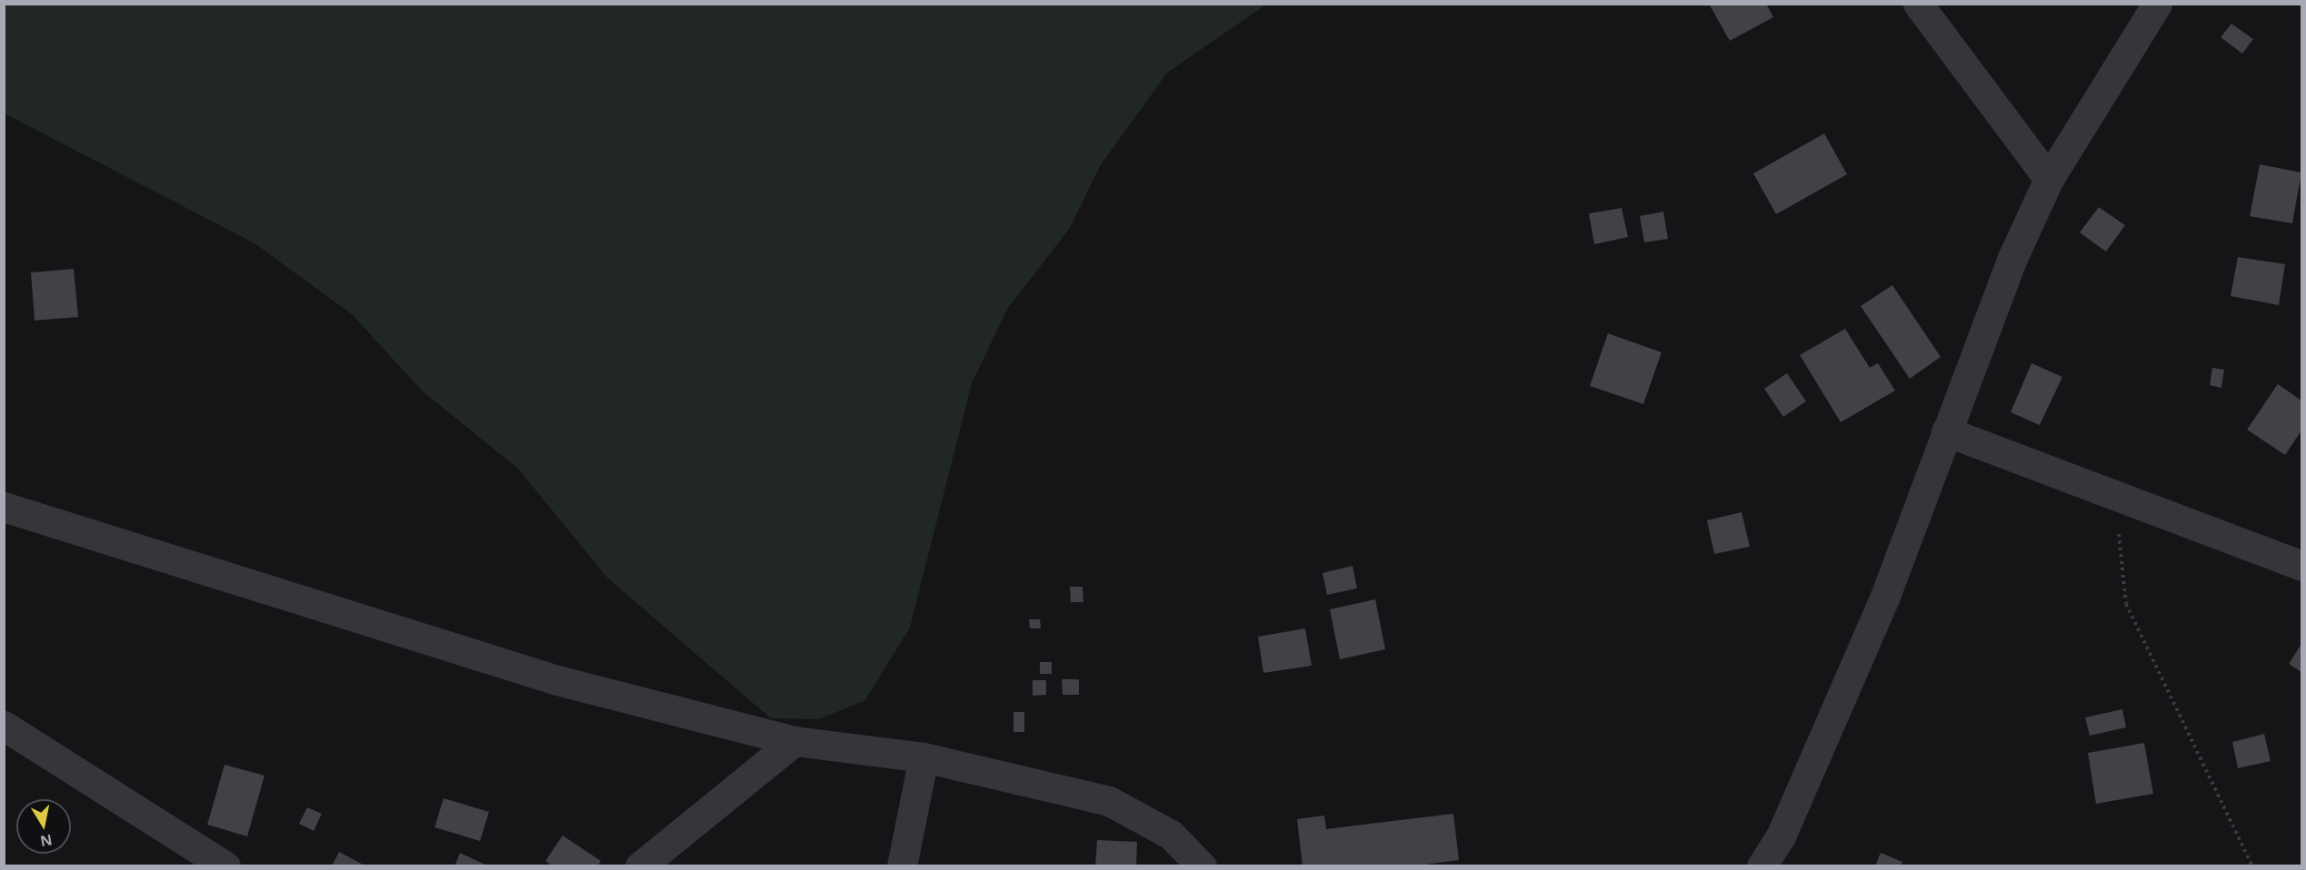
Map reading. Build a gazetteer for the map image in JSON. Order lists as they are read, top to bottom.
{
  "north": "bottom"
}
